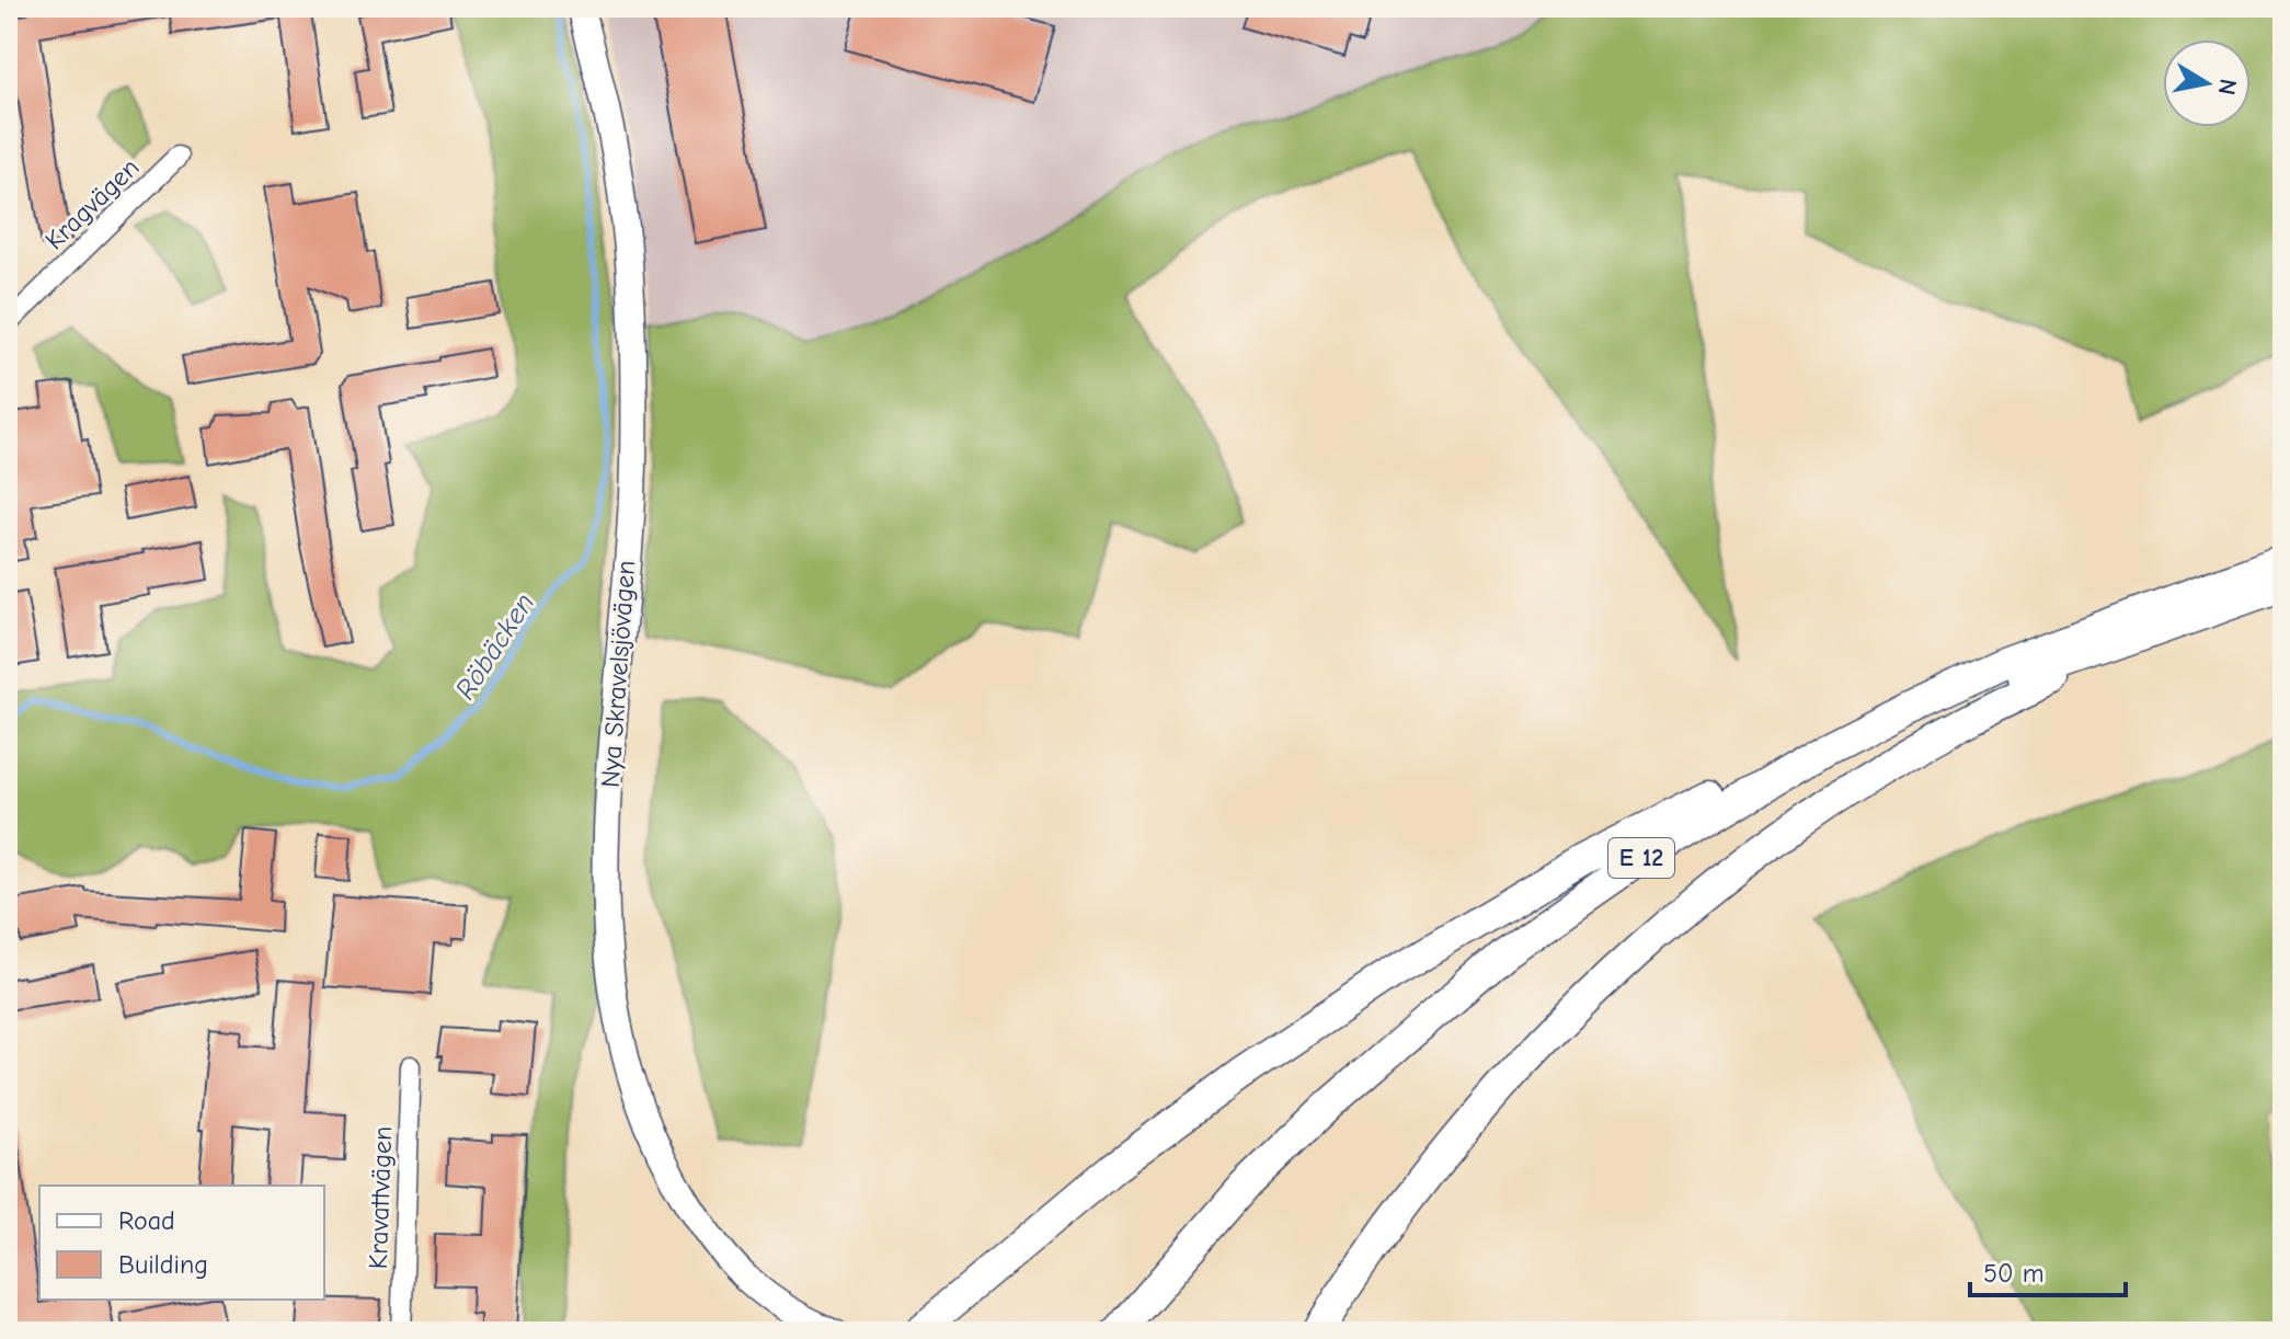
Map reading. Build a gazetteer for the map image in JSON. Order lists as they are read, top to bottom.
{
  "streets": {
    "highway": ["E 12"],
    "main road": ["Nya Skravelsjövägen"],
    "street": ["Kragvägen", "Kravattvägen"]
  },
  "water": ["Röbäcken"],
  "legend": ["Road", "Building"],
  "scale_bar": "50 m",
  "north": "right"
}
